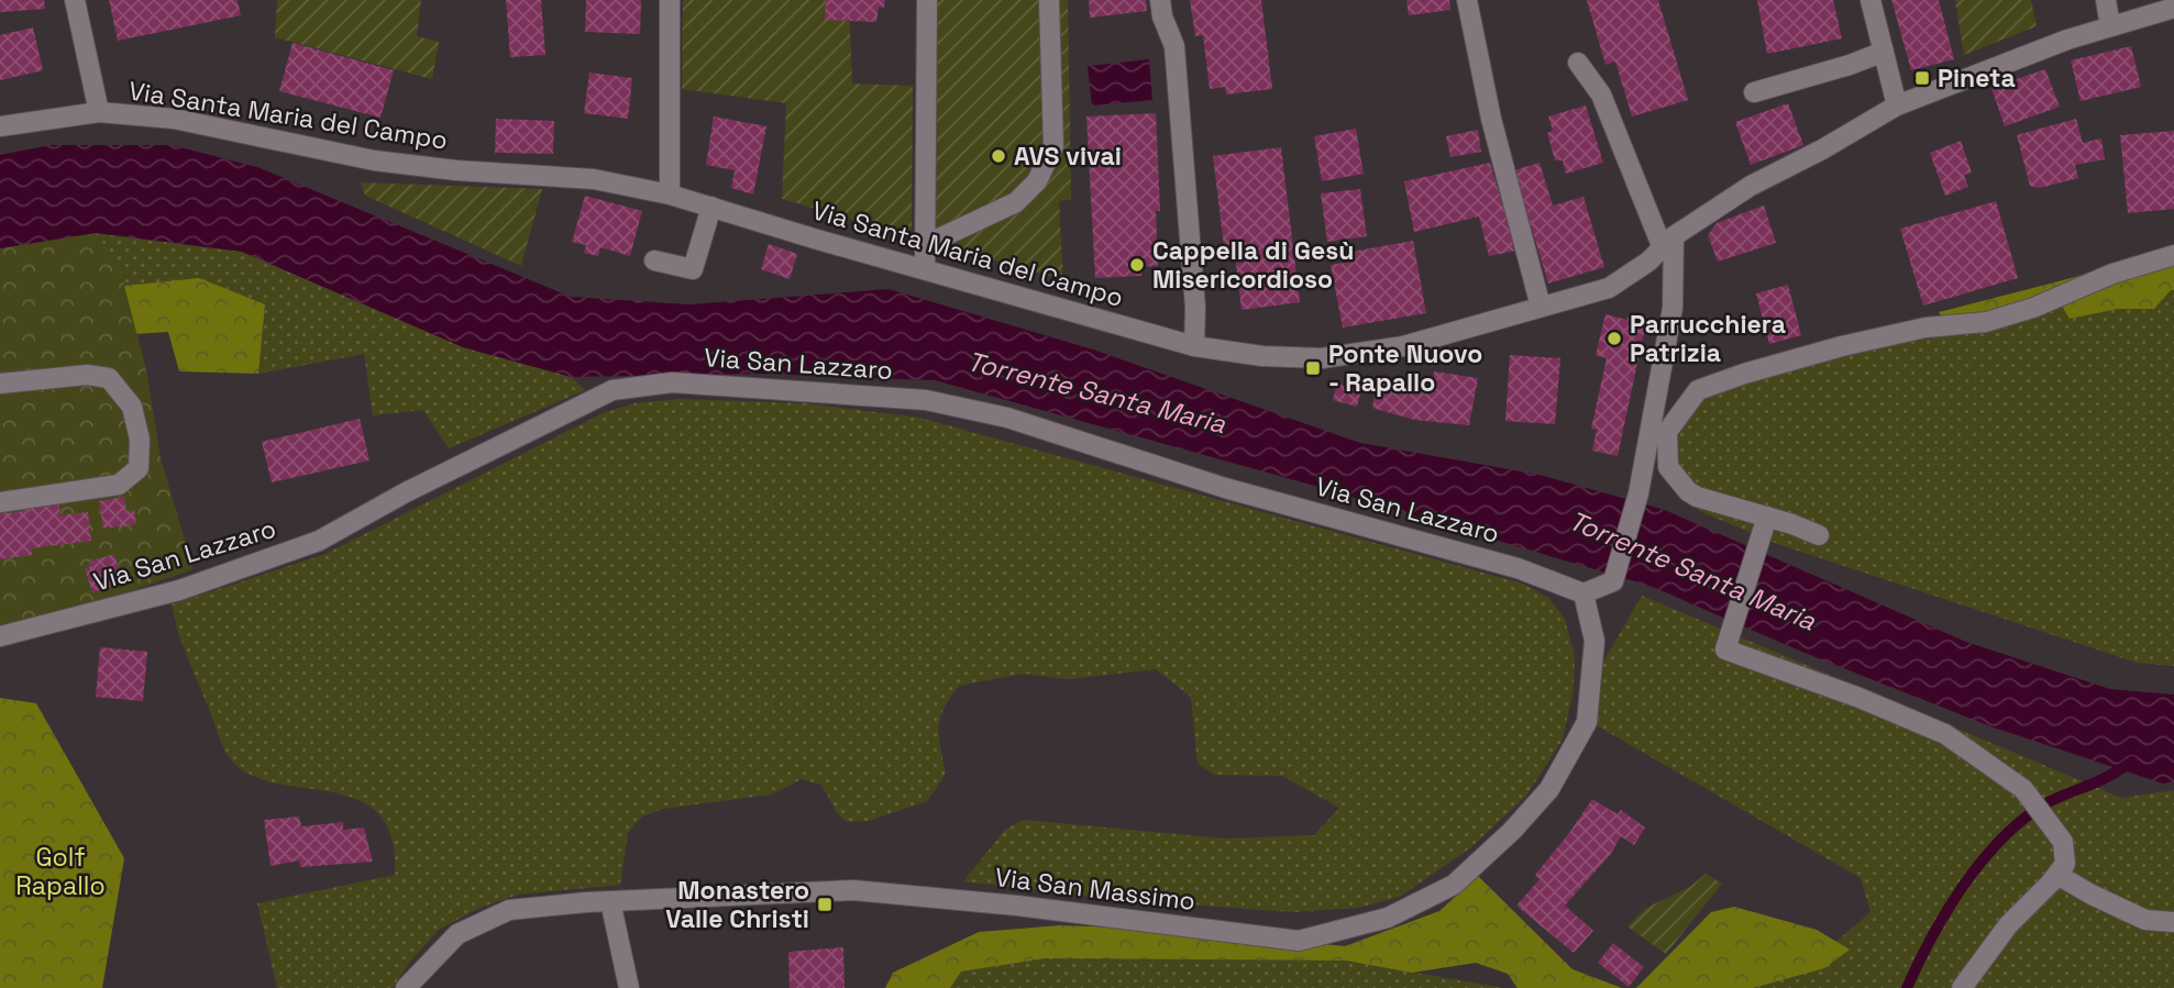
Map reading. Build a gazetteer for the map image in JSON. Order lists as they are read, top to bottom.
{
  "streets": {
    "street": ["Via Santa Maria del Campo", "Via San Lazzaro", "Via San Massimo"]
  },
  "crossings": [
    ["Via San Lazzaro", "Via San Massimo"]
  ],
  "water": ["Torrente Santa Maria"],
  "parks": ["Golf Rapallo"],
  "places": {
    "transit": ["Pineta", "Ponte Nuovo - Rapallo", "Monastero Valle Christi"],
    "other": ["AVS vivai", "Cappella di Gesù Misericordioso", "Parrucchiera Patrizia"]
  }
}
